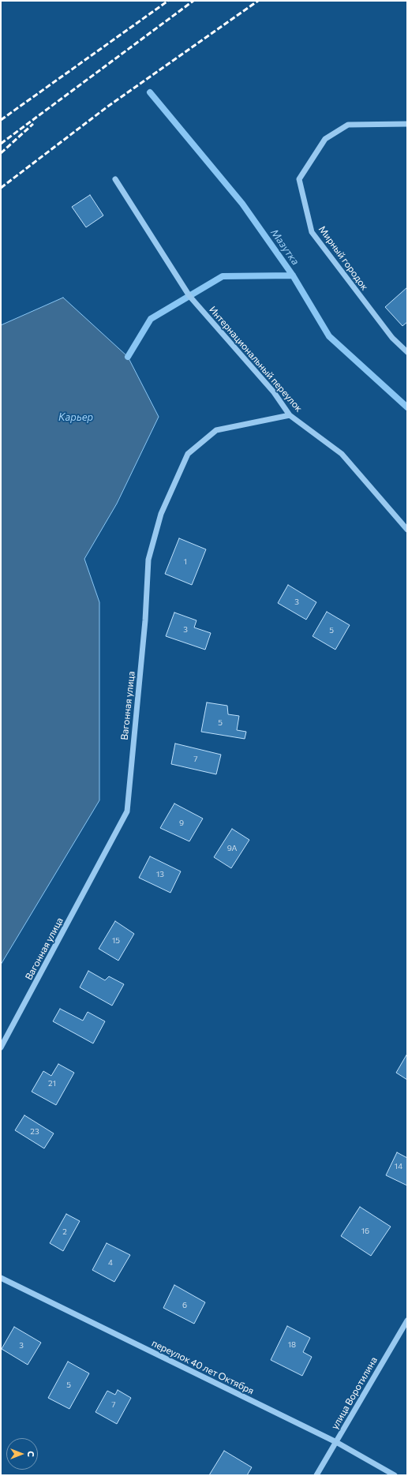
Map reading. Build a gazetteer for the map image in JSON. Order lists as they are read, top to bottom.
{
  "streets": {
    "street": [
      "Мирный городок",
      "Интернациональный переулок",
      "Вагонная улица",
      "переулок 40 лет Октября",
      "улица Воротилина"
    ]
  },
  "crossings": [
    ["Интернациональный переулок", "Вагонная улица"],
    ["переулок 40 лет Октября", "улица Воротилина"]
  ],
  "water": ["Мазутка", "Карьер"],
  "house_numbers": [
    "1",
    "3",
    "3",
    "5",
    "5",
    "7",
    "9",
    "9А",
    "13",
    "15",
    "21",
    "23",
    "14",
    "16",
    "2",
    "4",
    "6",
    "18",
    "3",
    "5",
    "7"
  ],
  "north": "right"
}
